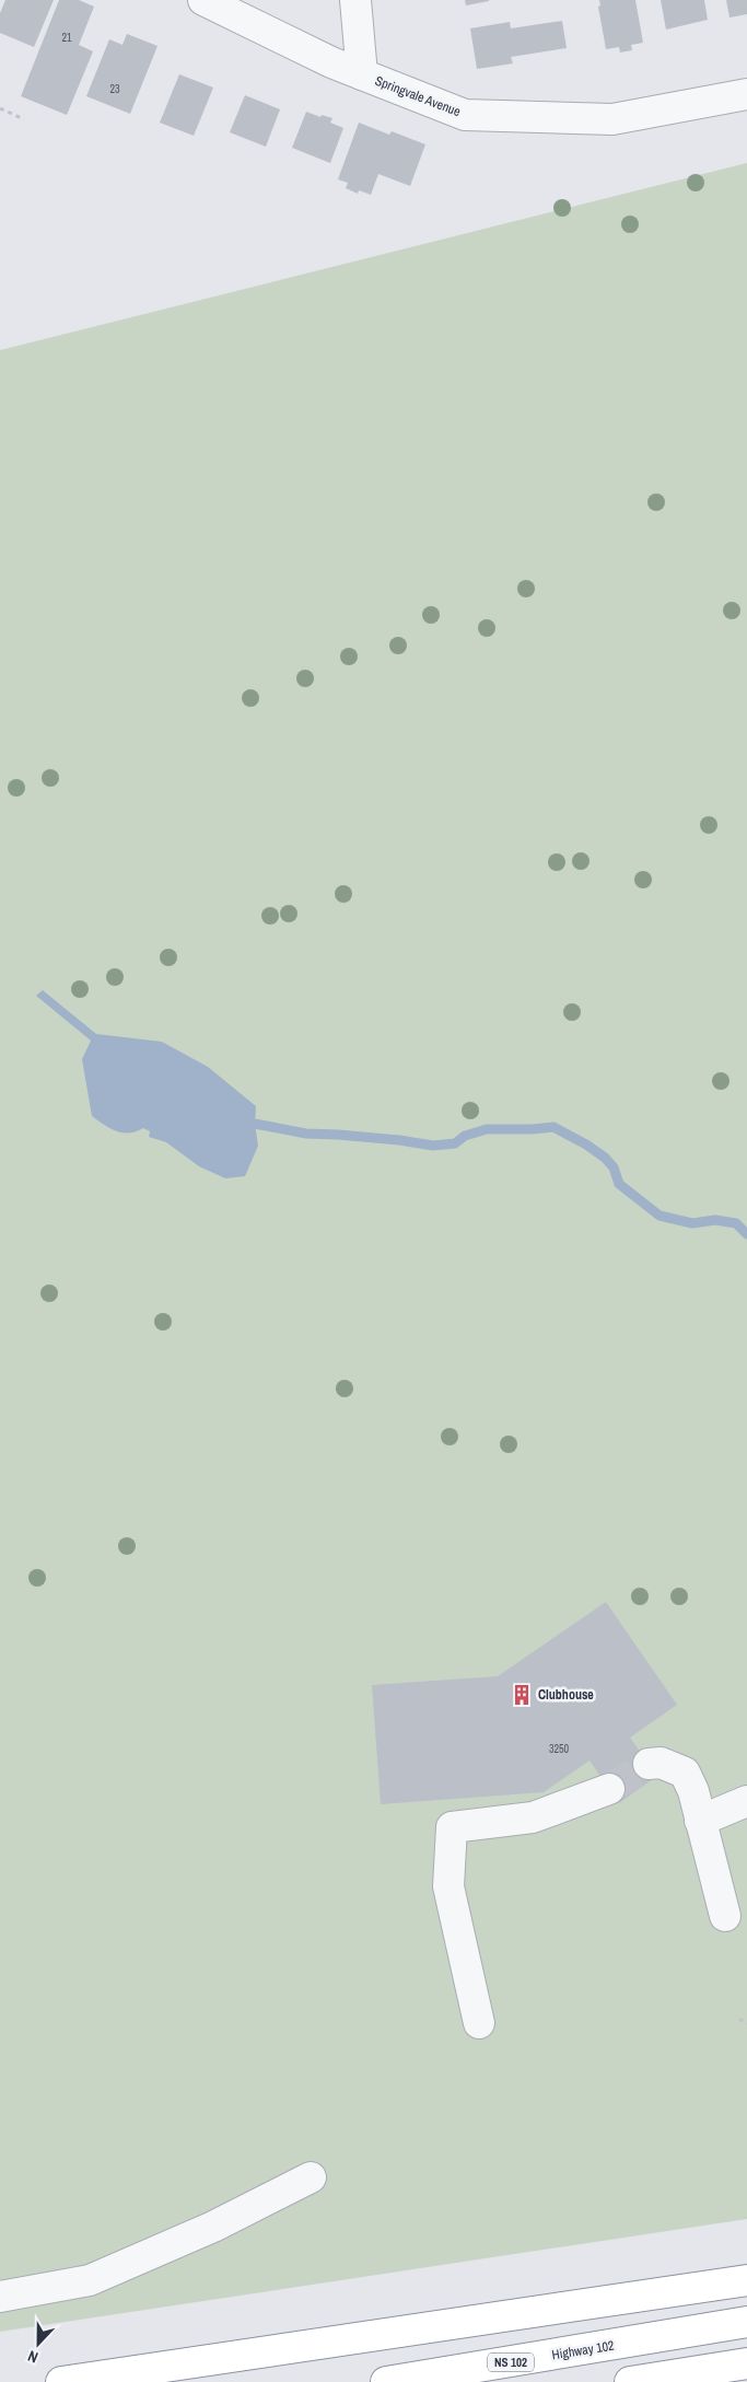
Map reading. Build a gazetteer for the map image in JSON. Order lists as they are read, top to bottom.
{
  "streets": {
    "highway": ["Highway 102", "NS 102"],
    "street": ["Springvale Avenue"]
  },
  "places": {
    "building": ["Clubhouse"]
  },
  "house_numbers": ["21", "23", "3250"],
  "north": "bottom"
}
